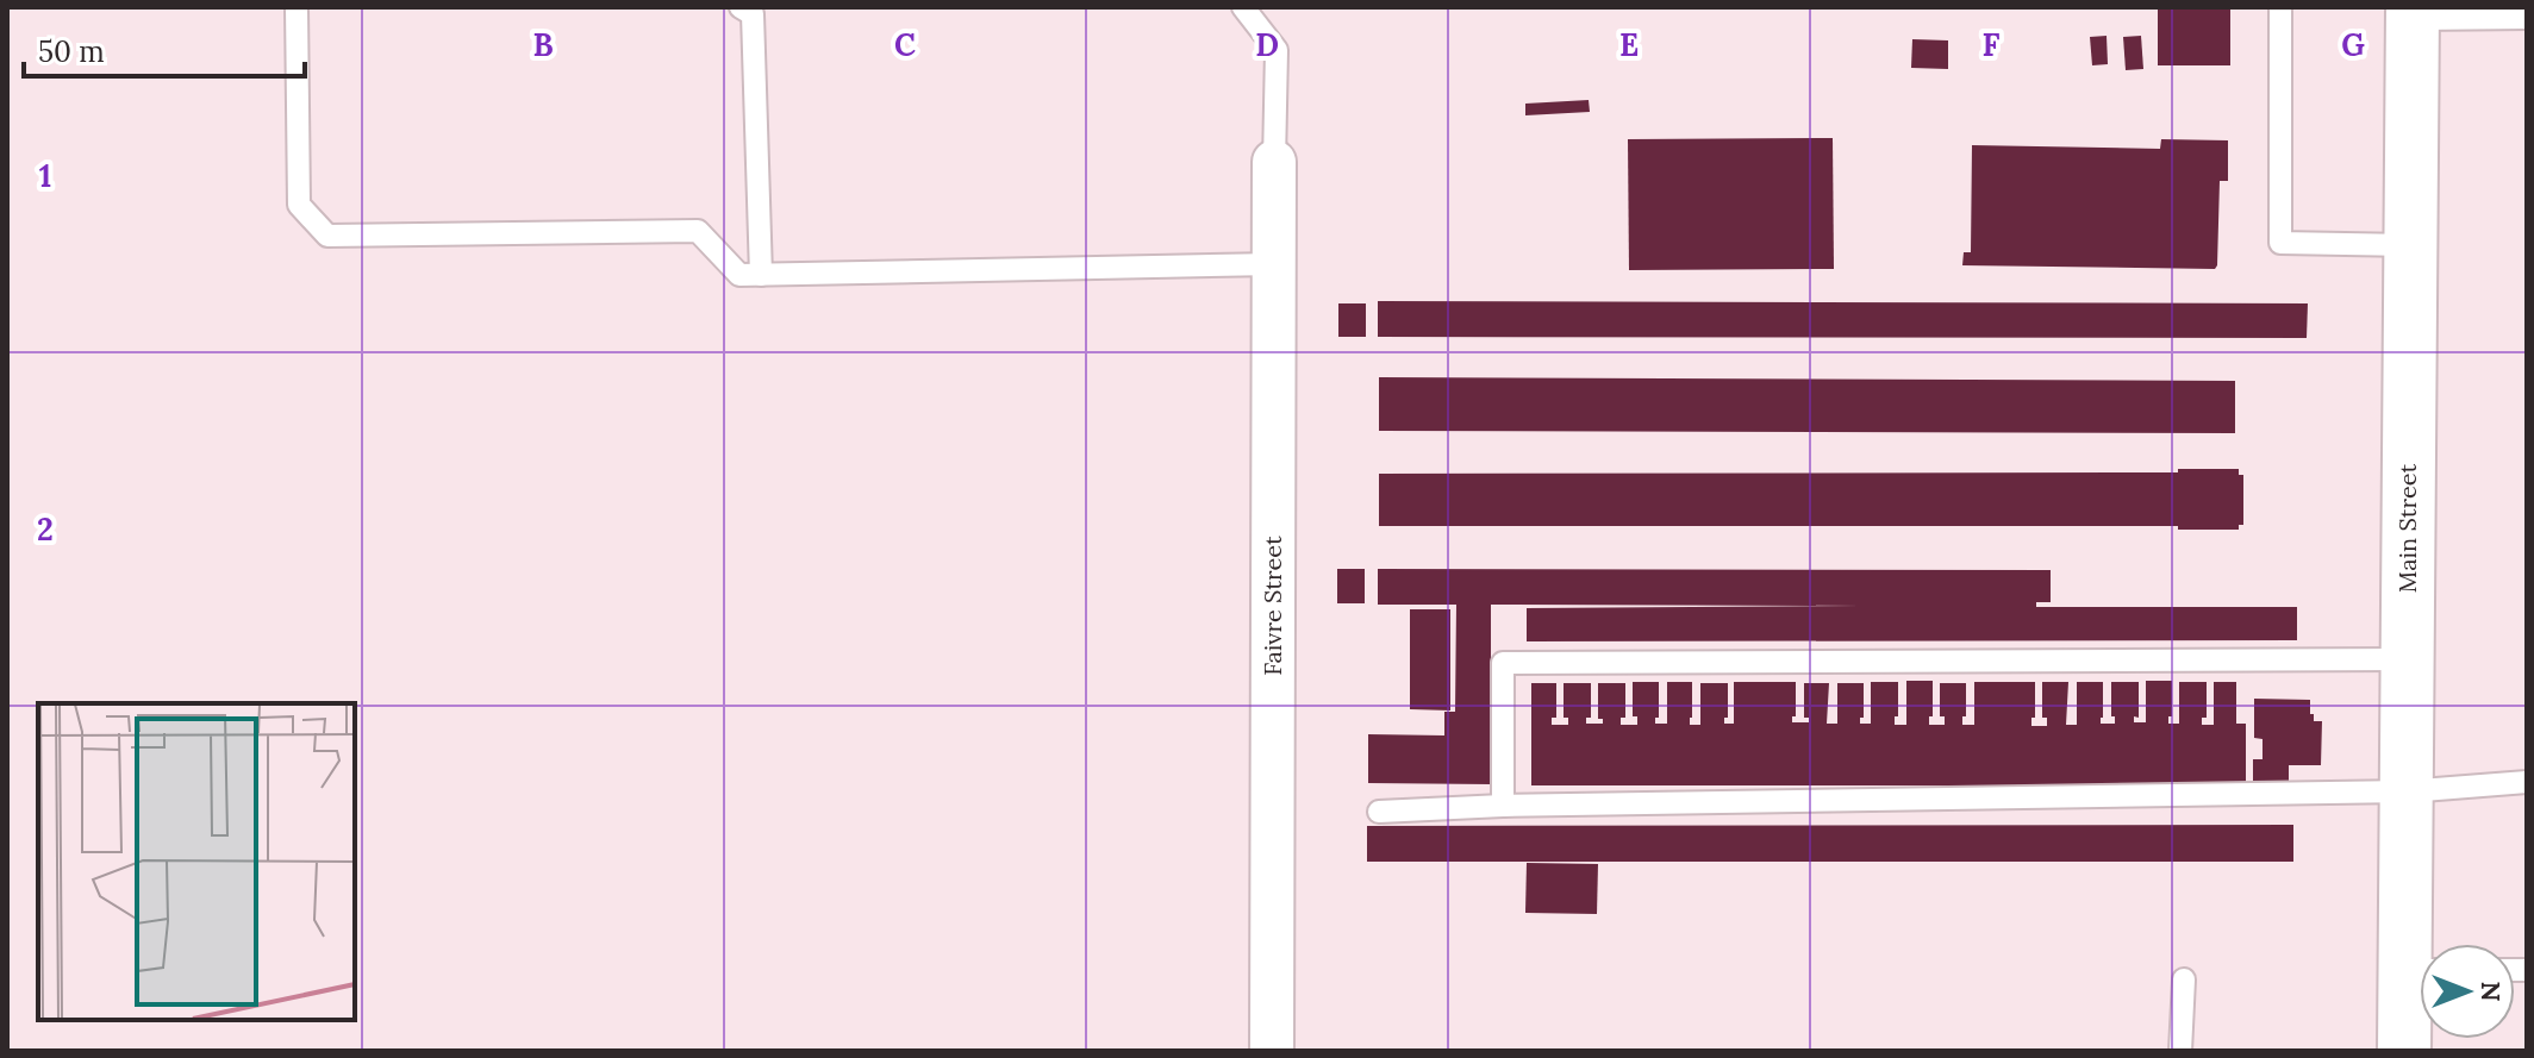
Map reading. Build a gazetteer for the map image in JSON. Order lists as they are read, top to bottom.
{
  "streets": {
    "main road": ["Main Street"],
    "street": ["Faivre Street"]
  },
  "scale_bar": "50 m",
  "north": "right",
  "grid": {
    "columns": [
      "B",
      "C",
      "D",
      "E",
      "F",
      "G"
    ],
    "rows": ["1", "2"]
  }
}
